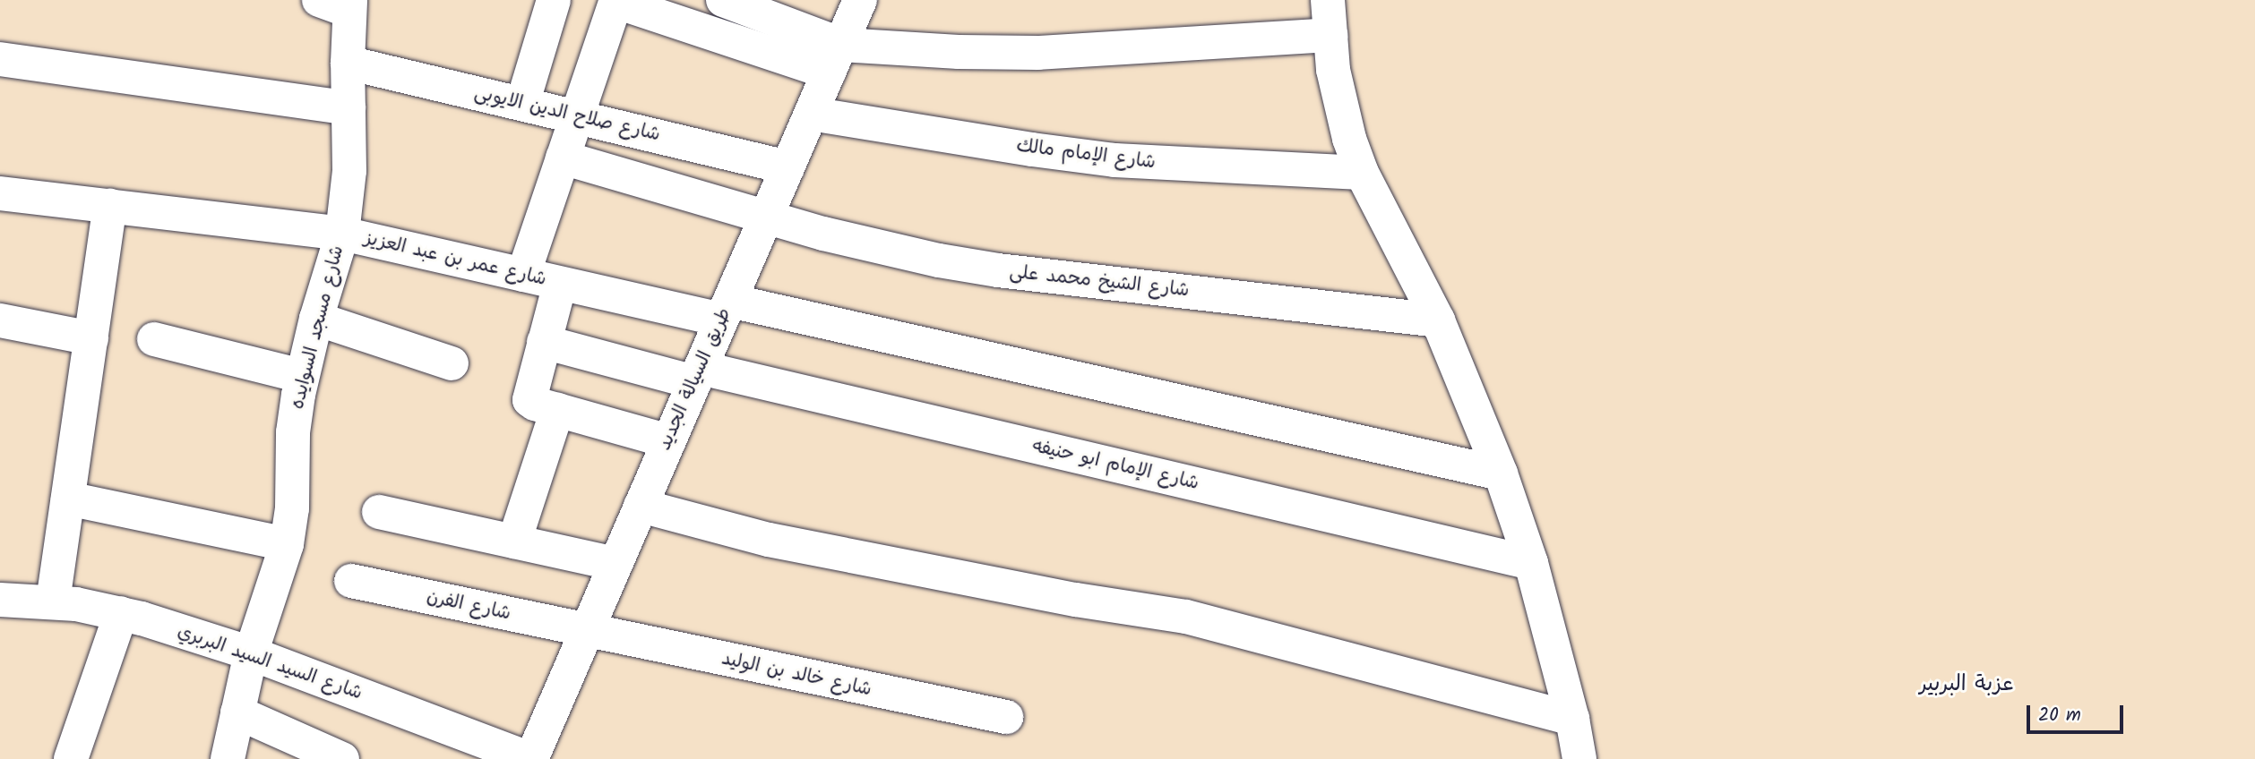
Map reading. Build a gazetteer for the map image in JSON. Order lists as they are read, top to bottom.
{
  "streets": {
    "street": [
      "شارع صلاح الدين الايوبى",
      "شارع الإمام مالك",
      "شارع عمر بن عبد العزيز",
      "شارع الشيخ محمد على",
      "شارع مسجد السوايده",
      "طريق السيالة الجديد",
      "شارع الإمام ابو حنيفه",
      "شارع الفرن",
      "شارع السيد السيد البربري",
      "شارع خالد بن الوليد"
    ]
  },
  "crossings": [
    ["شارع صلاح الدين الايوبى", "شارع مسجد السوايده"],
    ["شارع صلاح الدين الايوبى", "طريق السيالة الجديد"],
    ["شارع الإمام مالك", "طريق السيالة الجديد"],
    ["شارع عمر بن عبد العزيز", "شارع مسجد السوايده"],
    ["شارع عمر بن عبد العزيز", "طريق السيالة الجديد"],
    ["شارع الشيخ محمد على", "طريق السيالة الجديد"],
    ["شارع مسجد السوايده", "شارع السيد السيد البربري"],
    ["طريق السيالة الجديد", "شارع الإمام ابو حنيفه"],
    ["طريق السيالة الجديد", "شارع الفرن"],
    ["طريق السيالة الجديد", "شارع السيد السيد البربري"],
    ["طريق السيالة الجديد", "شارع خالد بن الوليد"],
    ["شارع الفرن", "شارع خالد بن الوليد"]
  ],
  "districts": ["عزبة البربير"],
  "scale_bar": "20 m"
}
